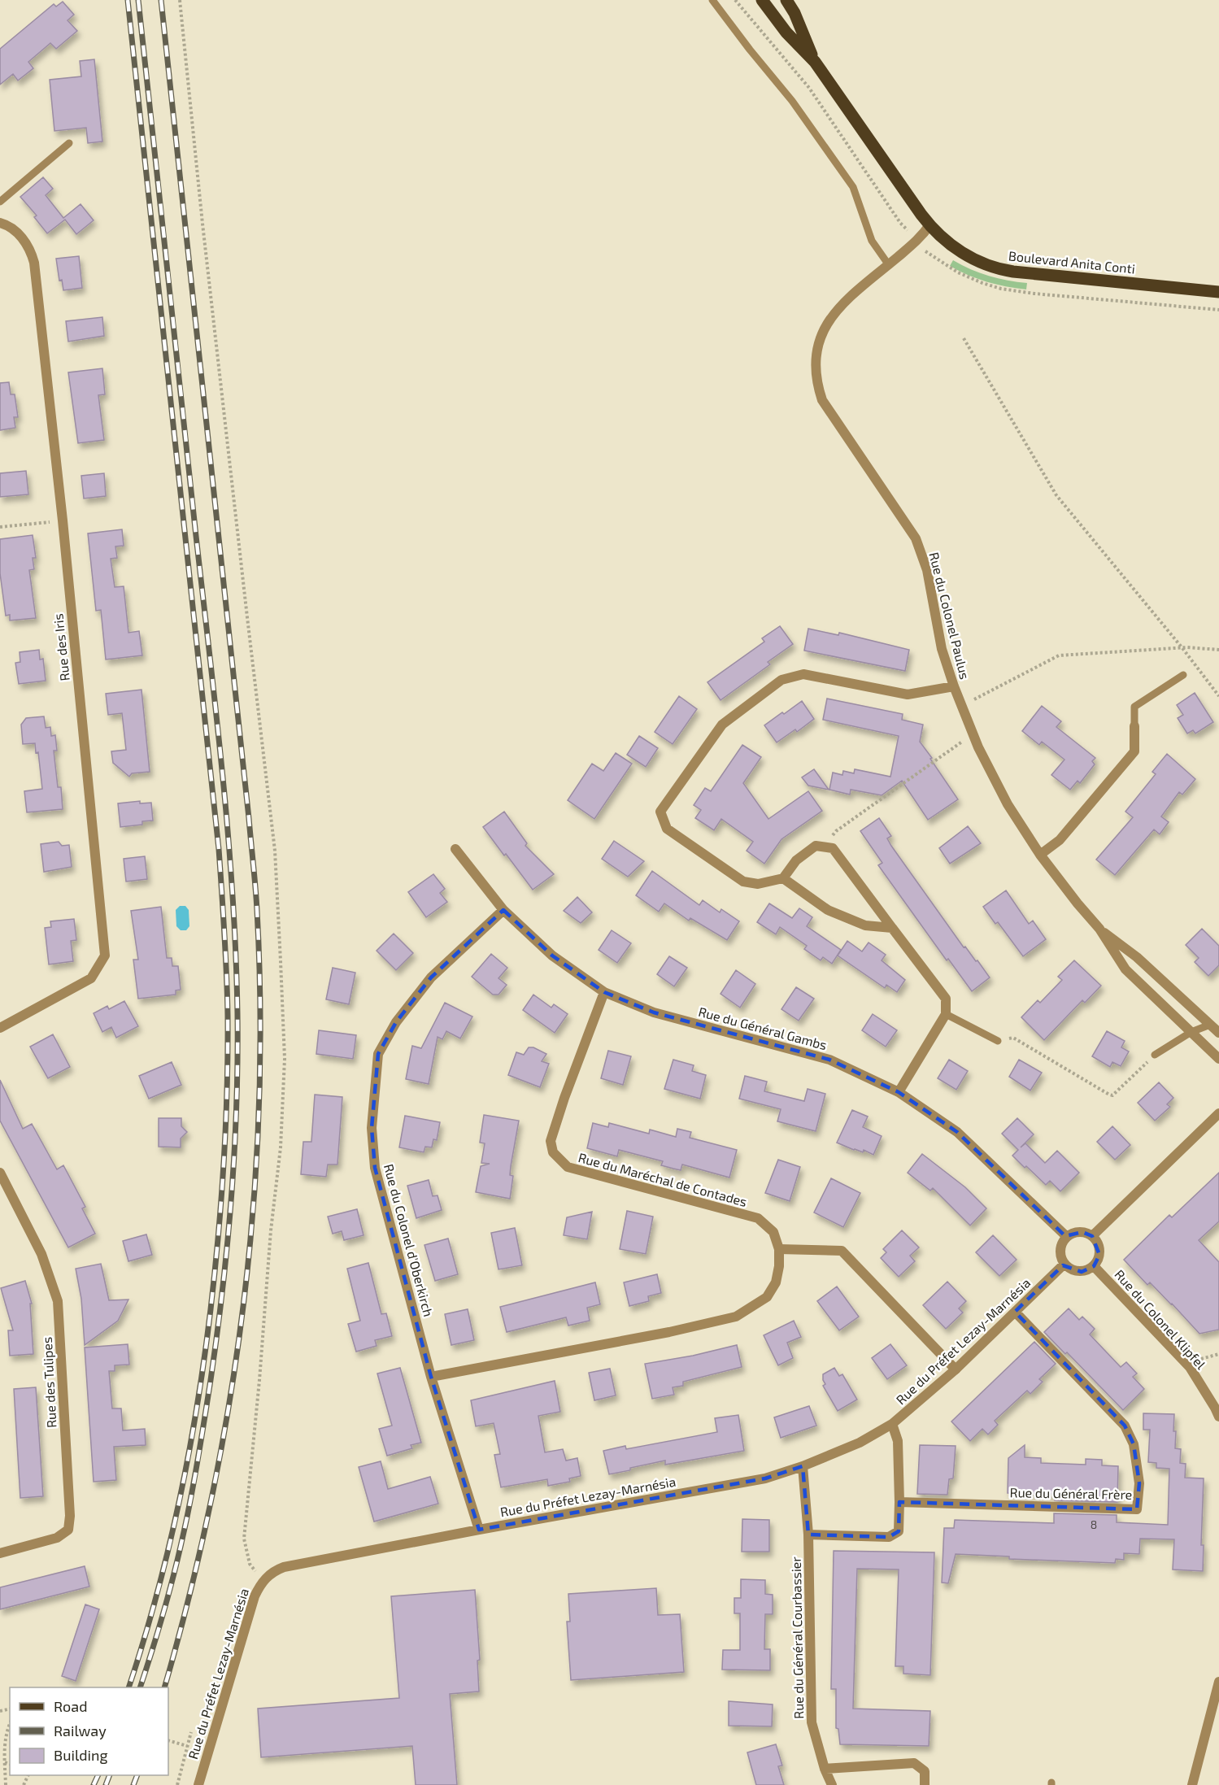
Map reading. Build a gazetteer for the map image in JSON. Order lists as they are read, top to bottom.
{
  "streets": {
    "main road": ["Boulevard Anita Conti"],
    "street": [
      "Rue du Colonel Paulus",
      "Rue des Iris",
      "Rue du Général Gambs",
      "Rue du Maréchal de Contades",
      "Rue du Colonel d'Oberkirch",
      "Rue du Colonel Klipfel",
      "Rue du Préfet Lezay-Marnésia",
      "Rue des Tulipes",
      "Rue du Général Frère",
      "Rue du Général Courbassier"
    ]
  },
  "crossings": [
    ["Boulevard Anita Conti", "Rue du Colonel Paulus"],
    ["Rue du Général Gambs", "Rue du Maréchal de Contades"],
    ["Rue du Général Gambs", "Rue du Colonel d'Oberkirch"],
    ["Rue du Général Gambs", "Rue du Colonel Klipfel"],
    ["Rue du Général Gambs", "Rue du Préfet Lezay-Marnésia"],
    ["Rue du Maréchal de Contades", "Rue du Colonel d'Oberkirch"],
    ["Rue du Colonel d'Oberkirch", "Rue du Préfet Lezay-Marnésia"],
    ["Rue du Colonel Klipfel", "Rue du Préfet Lezay-Marnésia"],
    ["Rue du Préfet Lezay-Marnésia", "Rue du Général Frère"],
    ["Rue du Préfet Lezay-Marnésia", "Rue du Général Courbassier"]
  ],
  "house_numbers": ["8"],
  "legend": ["Road", "Railway", "Building"]
}
